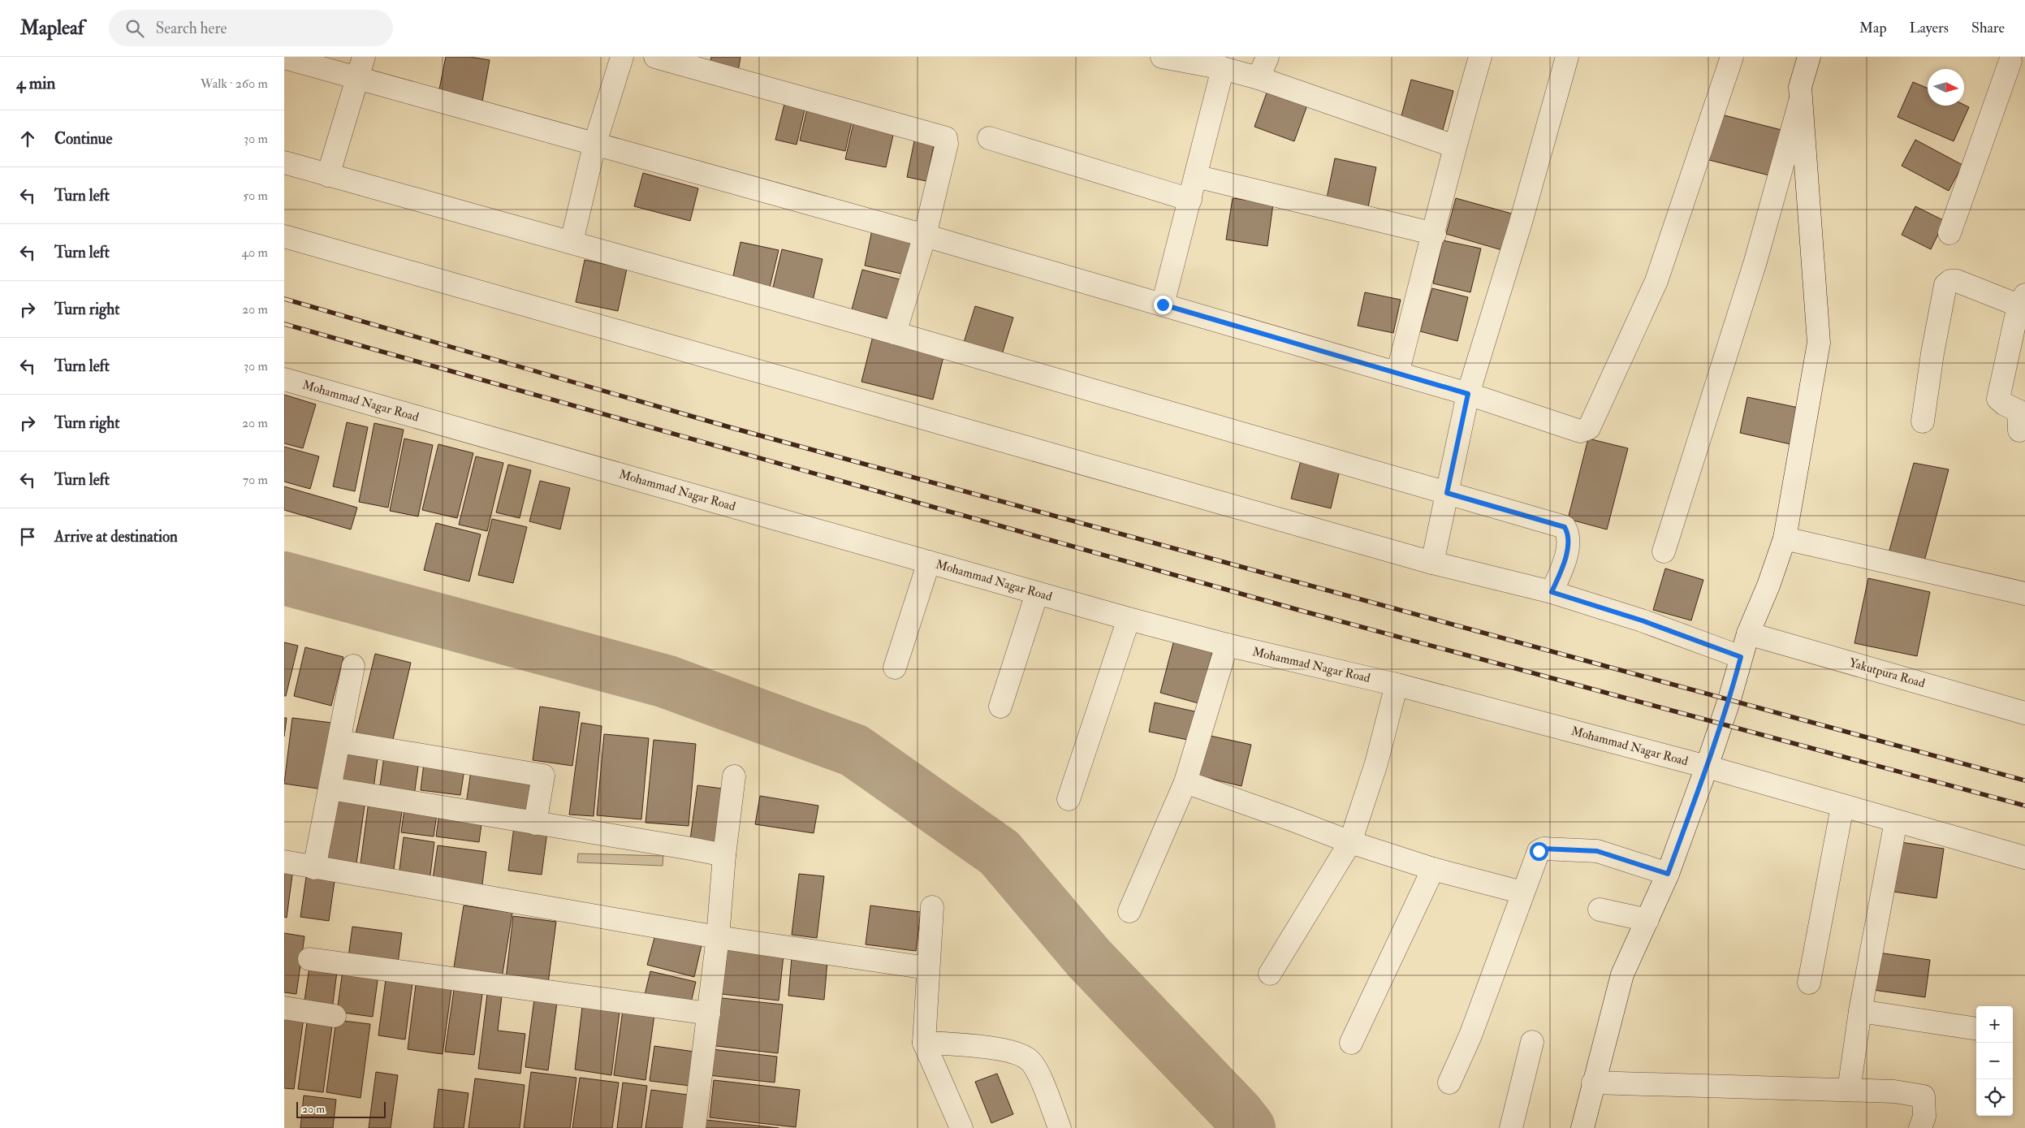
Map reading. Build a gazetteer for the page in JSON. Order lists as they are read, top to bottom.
{
  "streets": {
    "street": ["Mohammad Nagar Road", "Yakutpura Road"]
  },
  "scale_bar": "20 m",
  "north": "right",
  "page": {
    "header": "Mapleaf",
    "search": "Search here",
    "nav": ["Map", "Layers", "Share"],
    "heading": ["4 min", "Walk · 260 m"],
    "list": [
      ["Continue", "30 m"],
      ["Turn left", "50 m"],
      ["Turn left", "40 m"],
      ["Turn right", "20 m"],
      ["Turn left", "30 m"],
      ["Turn right", "20 m"],
      ["Turn left", "70 m"],
      "Arrive at destination"
    ],
    "map_buttons": ["+", "−"],
    "scale": "20 m"
  }
}
